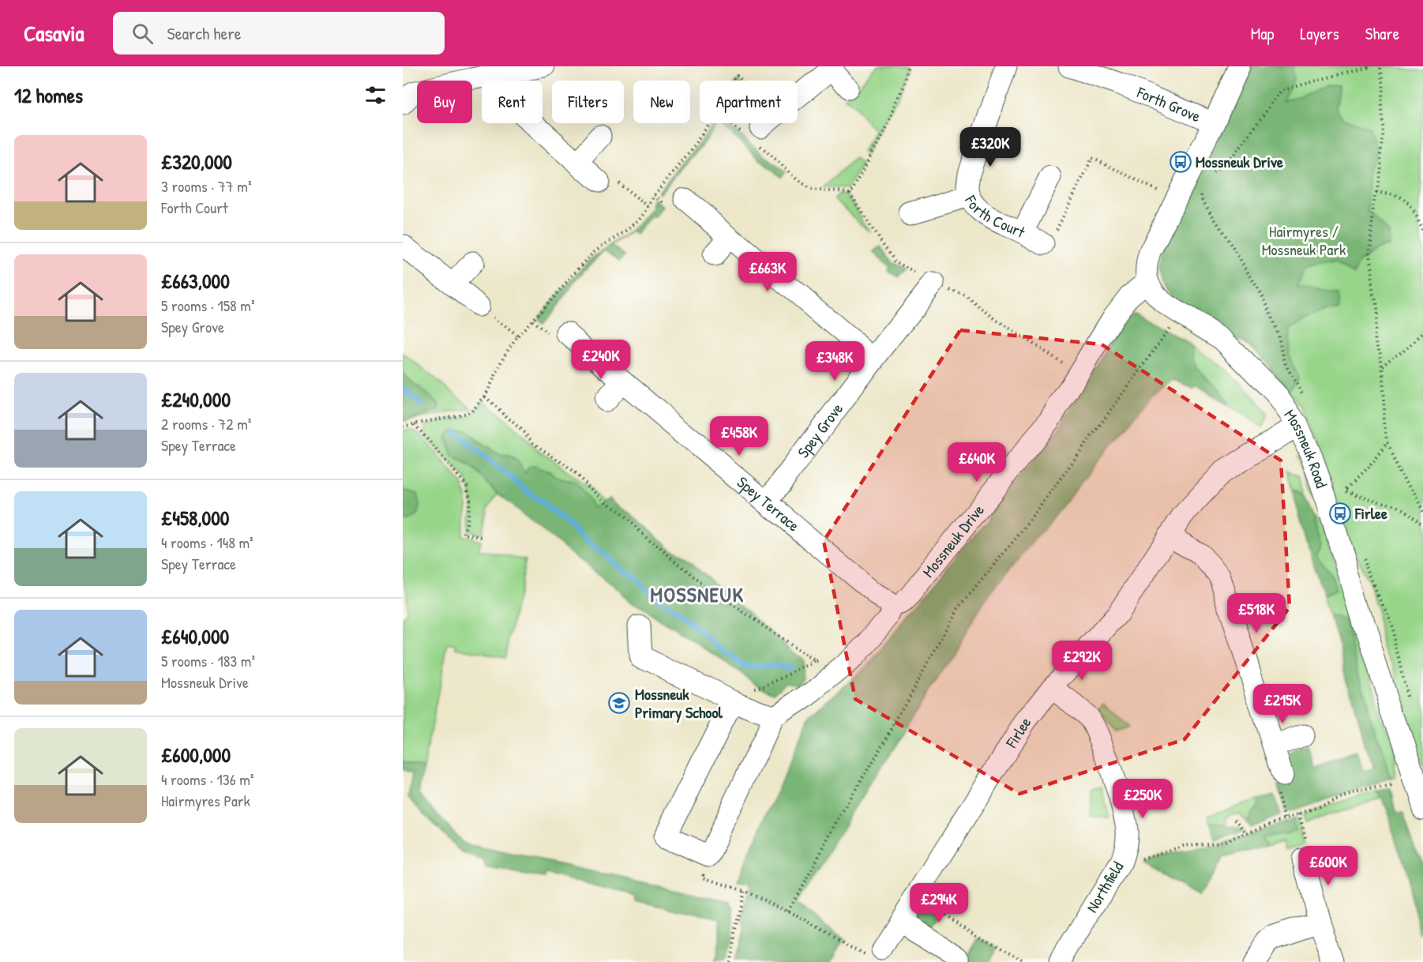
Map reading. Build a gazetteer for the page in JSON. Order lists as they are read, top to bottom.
{
  "streets": {
    "street": [
      "Forth Grove",
      "Forth Court",
      "Spey Grove",
      "Mossneuk Road",
      "Spey Terrace",
      "Mossneuk Drive",
      "Firlee",
      "Northfield"
    ]
  },
  "crossings": [
    ["Spey Grove", "Spey Terrace"],
    ["Mossneuk Road", "Mossneuk Drive"],
    ["Mossneuk Road", "Firlee"],
    ["Spey Terrace", "Mossneuk Drive"],
    ["Firlee", "Northfield"]
  ],
  "districts": ["MOSSNEUK"],
  "parks": ["Hairmyres / Mossneuk Park"],
  "places": {
    "bus stop": ["Mossneuk Drive", "Firlee"],
    "school or university": ["Mossneuk Primary School"]
  },
  "page": {
    "header": "Casavia",
    "search": "Search here",
    "nav": ["Map", "Layers", "Share"],
    "heading": "12 homes",
    "chip": [
      "Buy",
      "Rent",
      "Filters",
      "New",
      "Apartment"
    ],
    "list": [
      {
        "name": "£320,000",
        "note": "3 rooms · 77 m² · Forth Court"
      },
      {
        "name": "£663,000",
        "note": "5 rooms · 158 m² · Spey Grove"
      },
      {
        "name": "£240,000",
        "note": "2 rooms · 72 m² · Spey Terrace"
      },
      {
        "name": "£458,000",
        "note": "4 rooms · 148 m² · Spey Terrace"
      },
      {
        "name": "£640,000",
        "note": "5 rooms · 183 m² · Mossneuk Drive"
      },
      {
        "name": "£600,000",
        "note": "4 rooms · 136 m² · Hairmyres Park"
      }
    ],
    "price": [
      "£320K",
      "£663K",
      "£240K",
      "£348K",
      "£458K",
      "£640K",
      "£518K",
      "£292K",
      "£215K",
      "£250K",
      "£600K",
      "£294K"
    ]
  }
}
